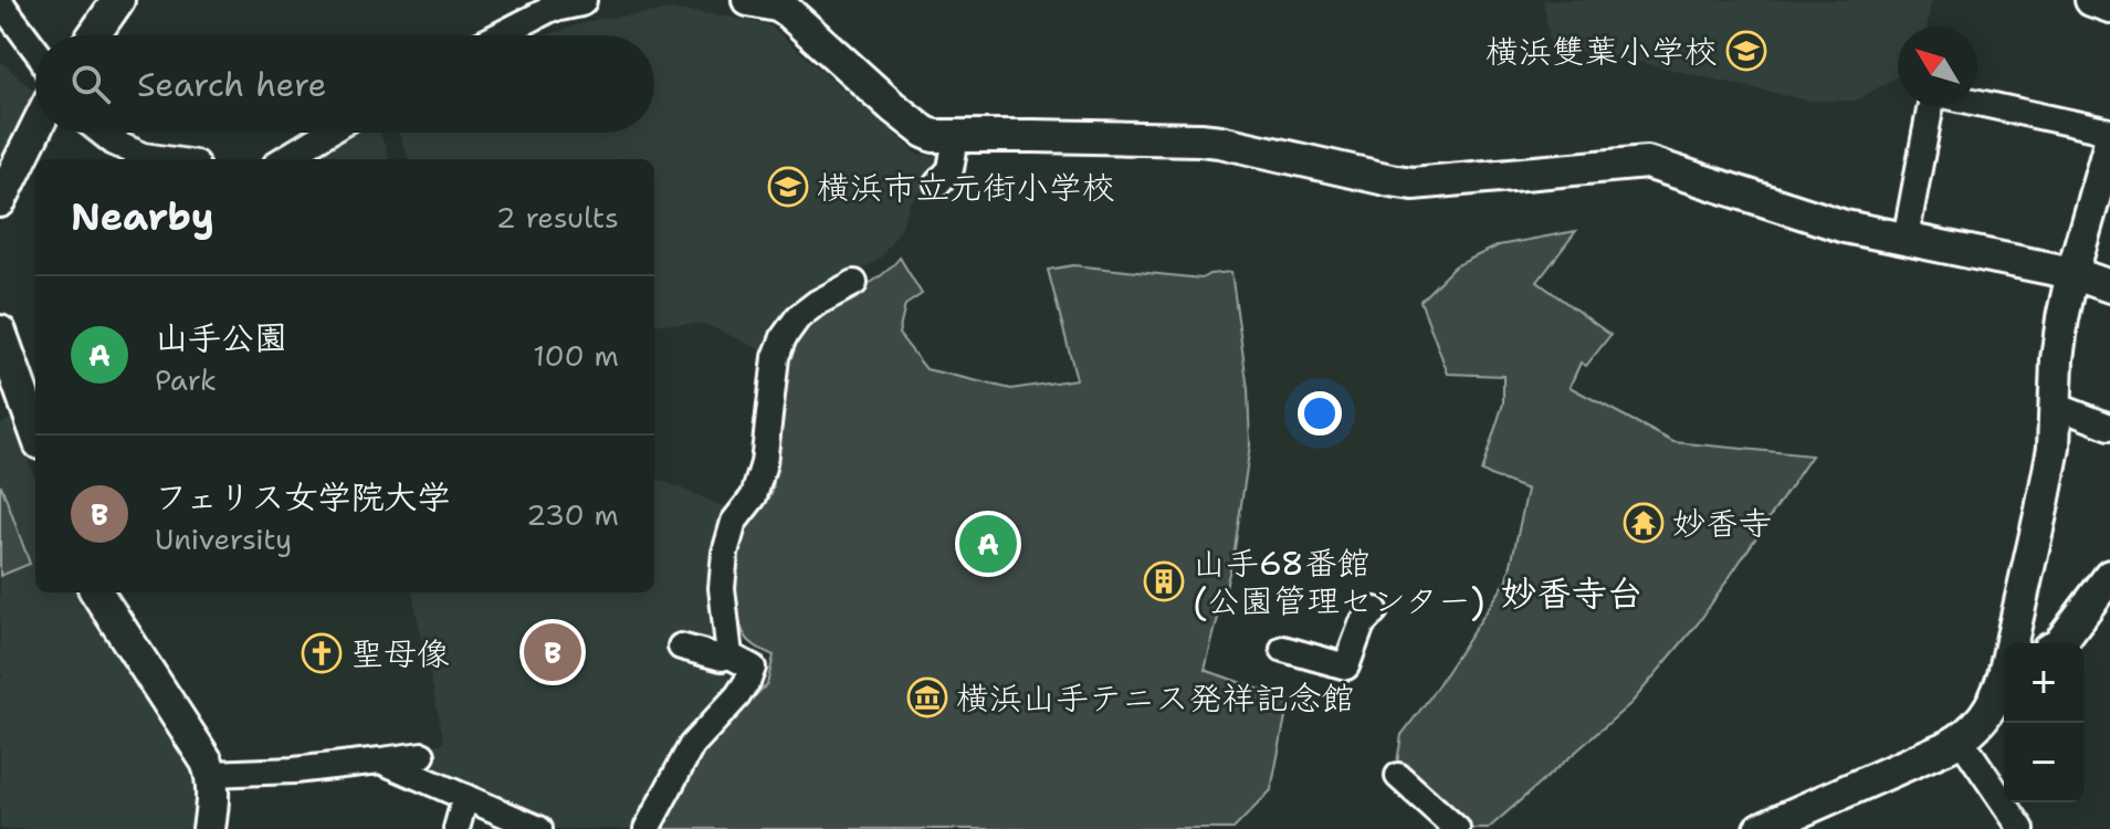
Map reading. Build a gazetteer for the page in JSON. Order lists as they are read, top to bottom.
{
  "districts": ["妙香寺台"],
  "places": {
    "school or university": ["横浜雙葉小学校", "横浜市立元街小学校"],
    "temple": ["妙香寺"],
    "building": ["山手68番館 (公園管理センター)"],
    "church": ["聖母像"],
    "museum": ["横浜山手テニス発祥記念館"]
  },
  "north": "top left",
  "page": {
    "search": "Search here",
    "heading": ["Nearby", "2 results"],
    "list": [
      {
        "mark": "A",
        "name": "山手公園",
        "note": "Park",
        "value": "100 m"
      },
      {
        "mark": "B",
        "name": "フェリス女学院大学",
        "note": "University",
        "value": "230 m"
      }
    ],
    "pins": ["A", "B"],
    "map_buttons": ["+", "−"]
  }
}
